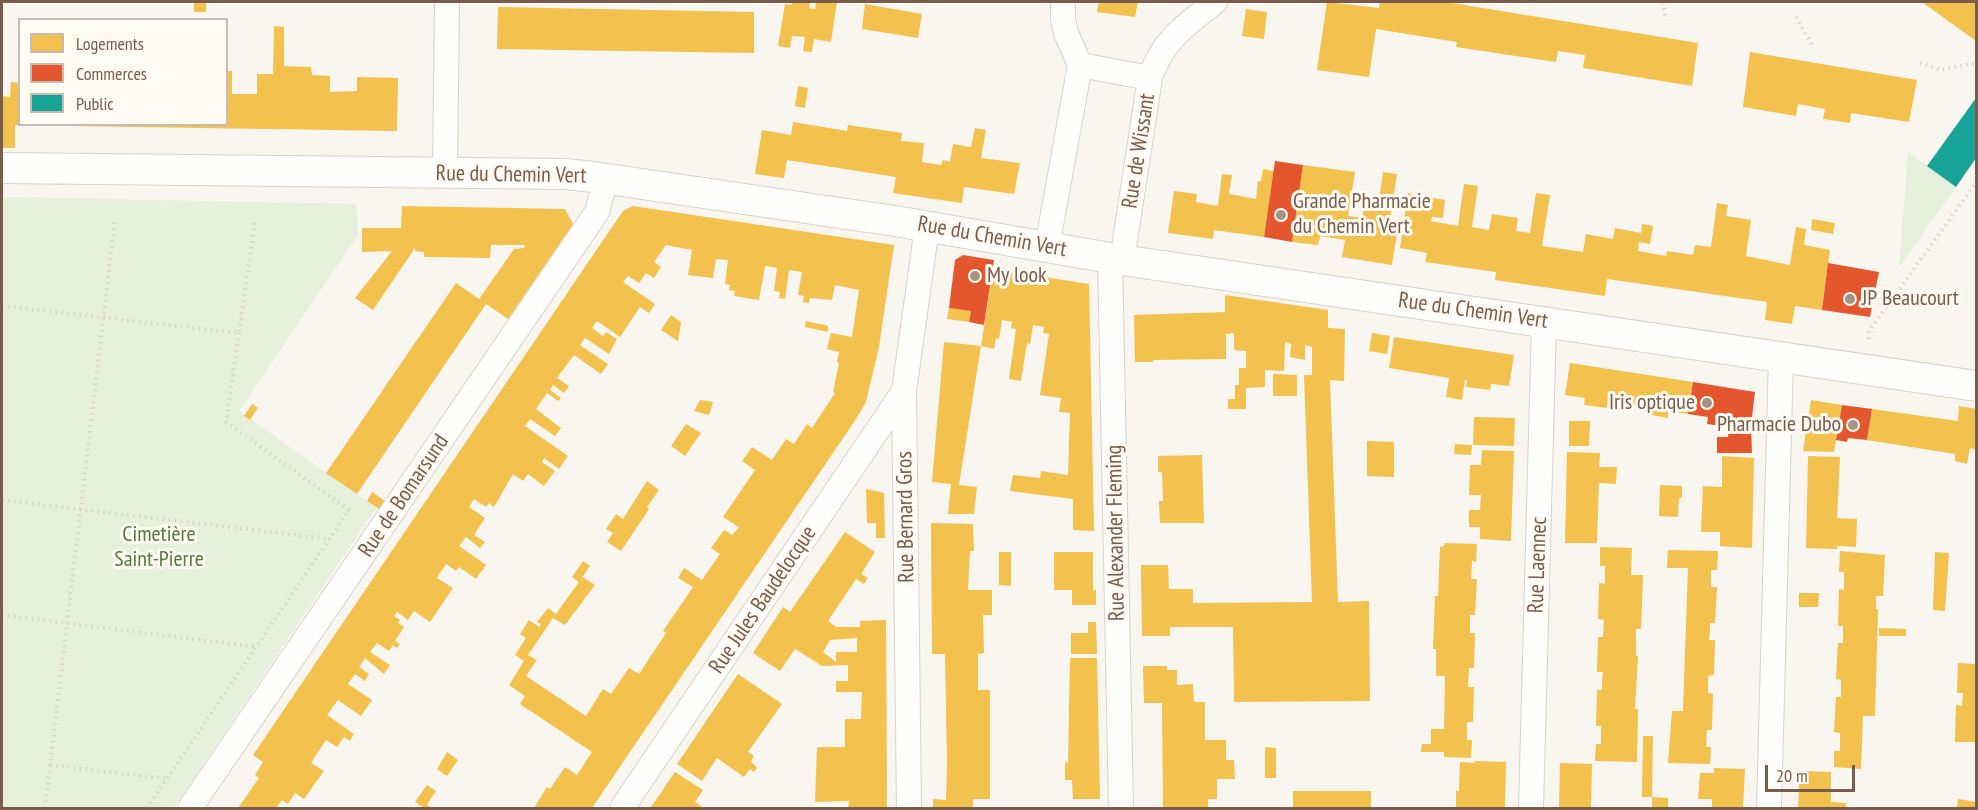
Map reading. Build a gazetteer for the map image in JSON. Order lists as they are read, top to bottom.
{
  "streets": {
    "street": [
      "Rue de Wissant",
      "Rue du Chemin Vert",
      "Rue de Bomarsund",
      "Rue Bernard Gros",
      "Rue Alexander Fleming",
      "Rue Laennec",
      "Rue Jules Baudelocque"
    ]
  },
  "crossings": [
    ["Rue de Wissant", "Rue du Chemin Vert"],
    ["Rue de Wissant", "Rue Alexander Fleming"],
    ["Rue du Chemin Vert", "Rue de Bomarsund"],
    ["Rue du Chemin Vert", "Rue Bernard Gros"],
    ["Rue du Chemin Vert", "Rue Alexander Fleming"],
    ["Rue du Chemin Vert", "Rue Laennec"],
    ["Rue Bernard Gros", "Rue Jules Baudelocque"]
  ],
  "parks": ["Cimetière Saint-Pierre"],
  "places": [
    "Grande Pharmacie du Chemin Vert",
    "My look",
    "JP Beaucourt",
    "Iris optique",
    "Pharmacie Dubo"
  ],
  "legend": ["Logements", "Commerces", "Public"],
  "scale_bar": "20 m"
}
